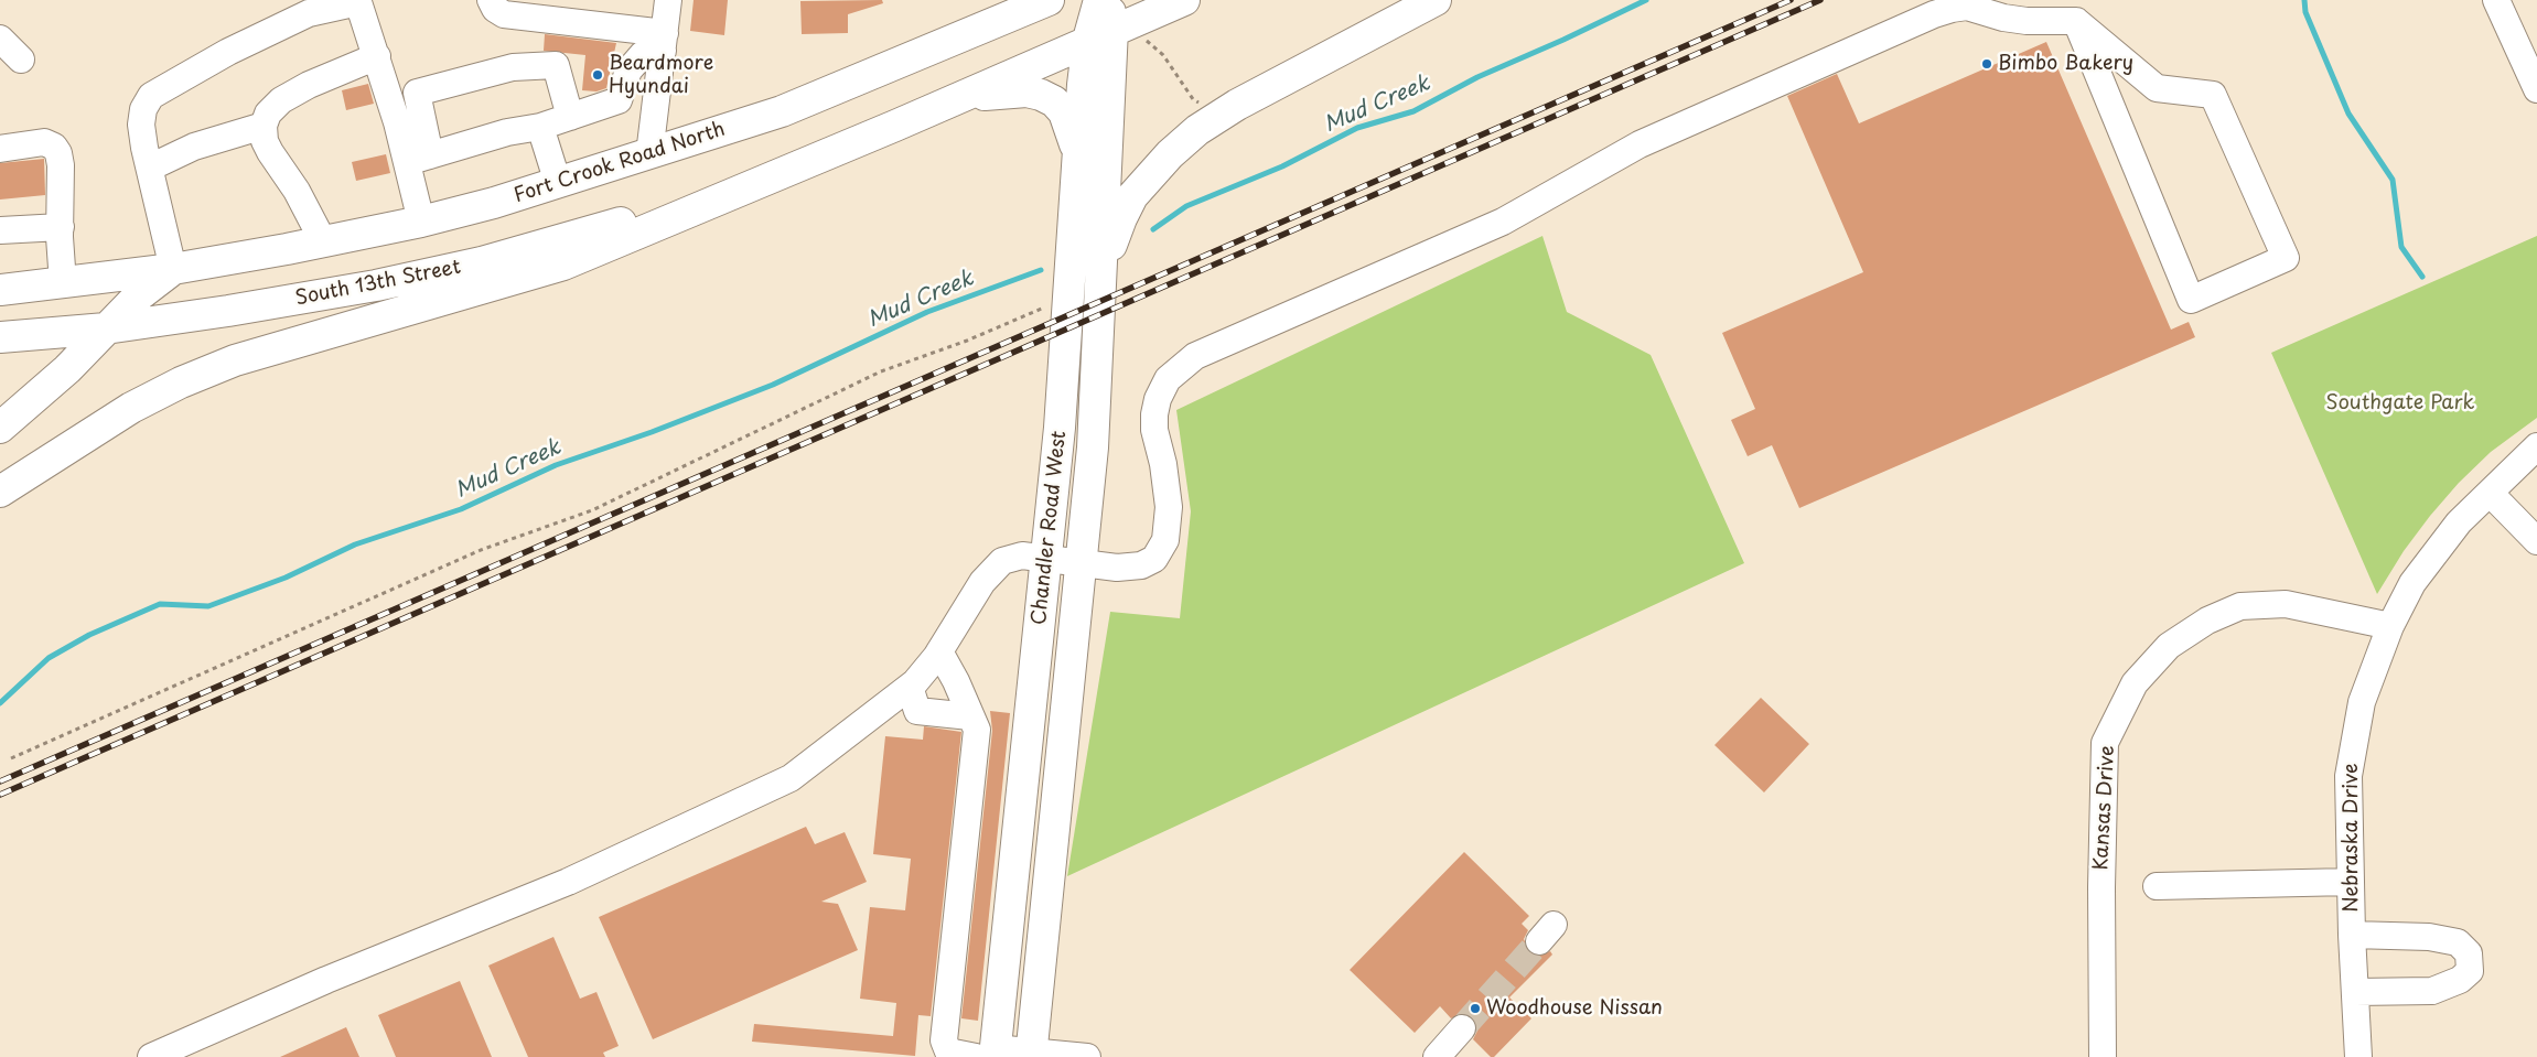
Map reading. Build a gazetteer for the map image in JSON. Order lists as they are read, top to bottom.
{
  "streets": {
    "main road": ["Fort Crook Road North", "South 13th Street", "Chandler Road West"],
    "street": ["Kansas Drive", "Nebraska Drive"]
  },
  "crossings": [
    ["Kansas Drive", "Nebraska Drive"]
  ],
  "water": ["Mud Creek"],
  "parks": ["Southgate Park"],
  "places": ["Bimbo Bakery", "Beardmore Hyundai", "Woodhouse Nissan"]
}
